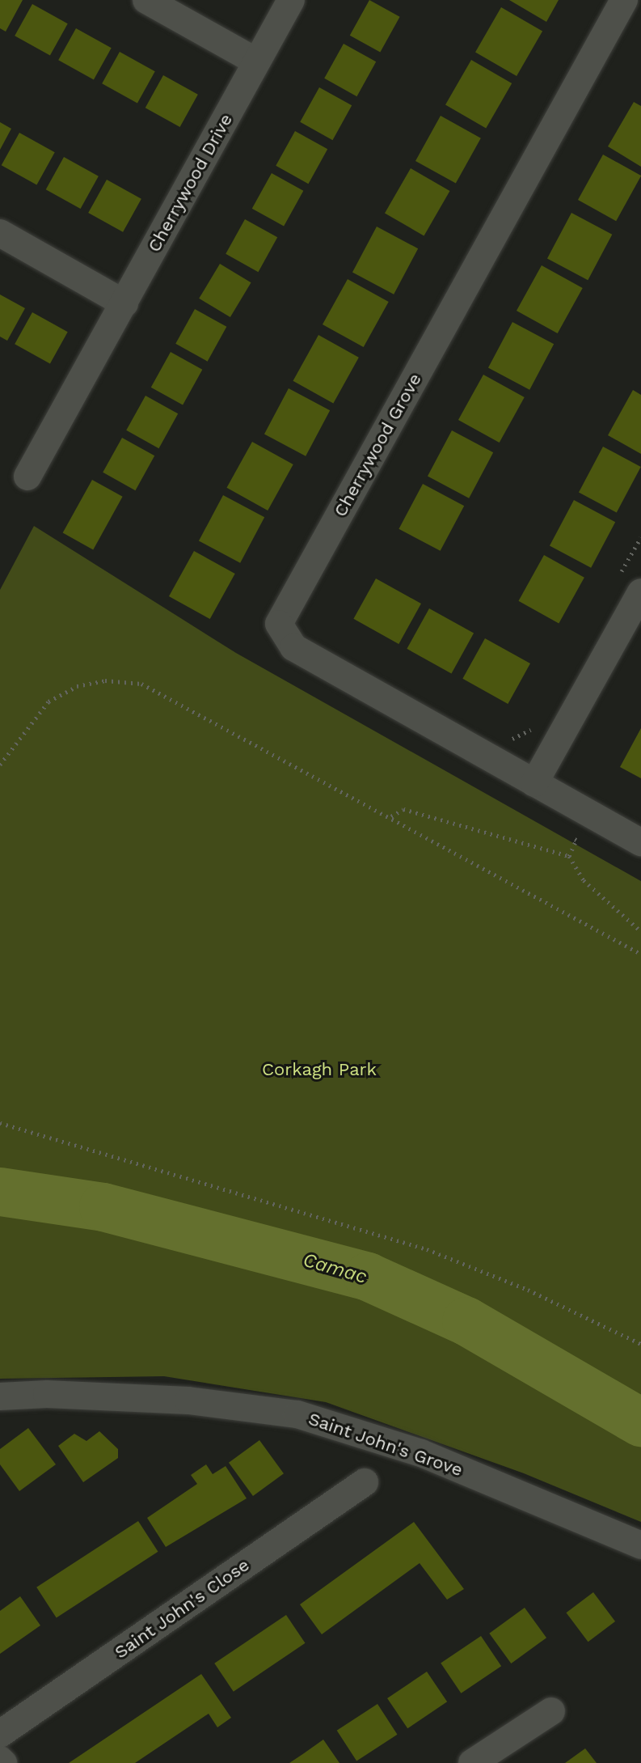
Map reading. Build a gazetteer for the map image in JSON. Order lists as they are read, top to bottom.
{
  "streets": {
    "street": [
      "Cherrywood Drive",
      "Cherrywood Grove",
      "Saint John's Grove",
      "Saint John's Close"
    ]
  },
  "water": ["Camac"],
  "parks": ["Corkagh Park"]
}
